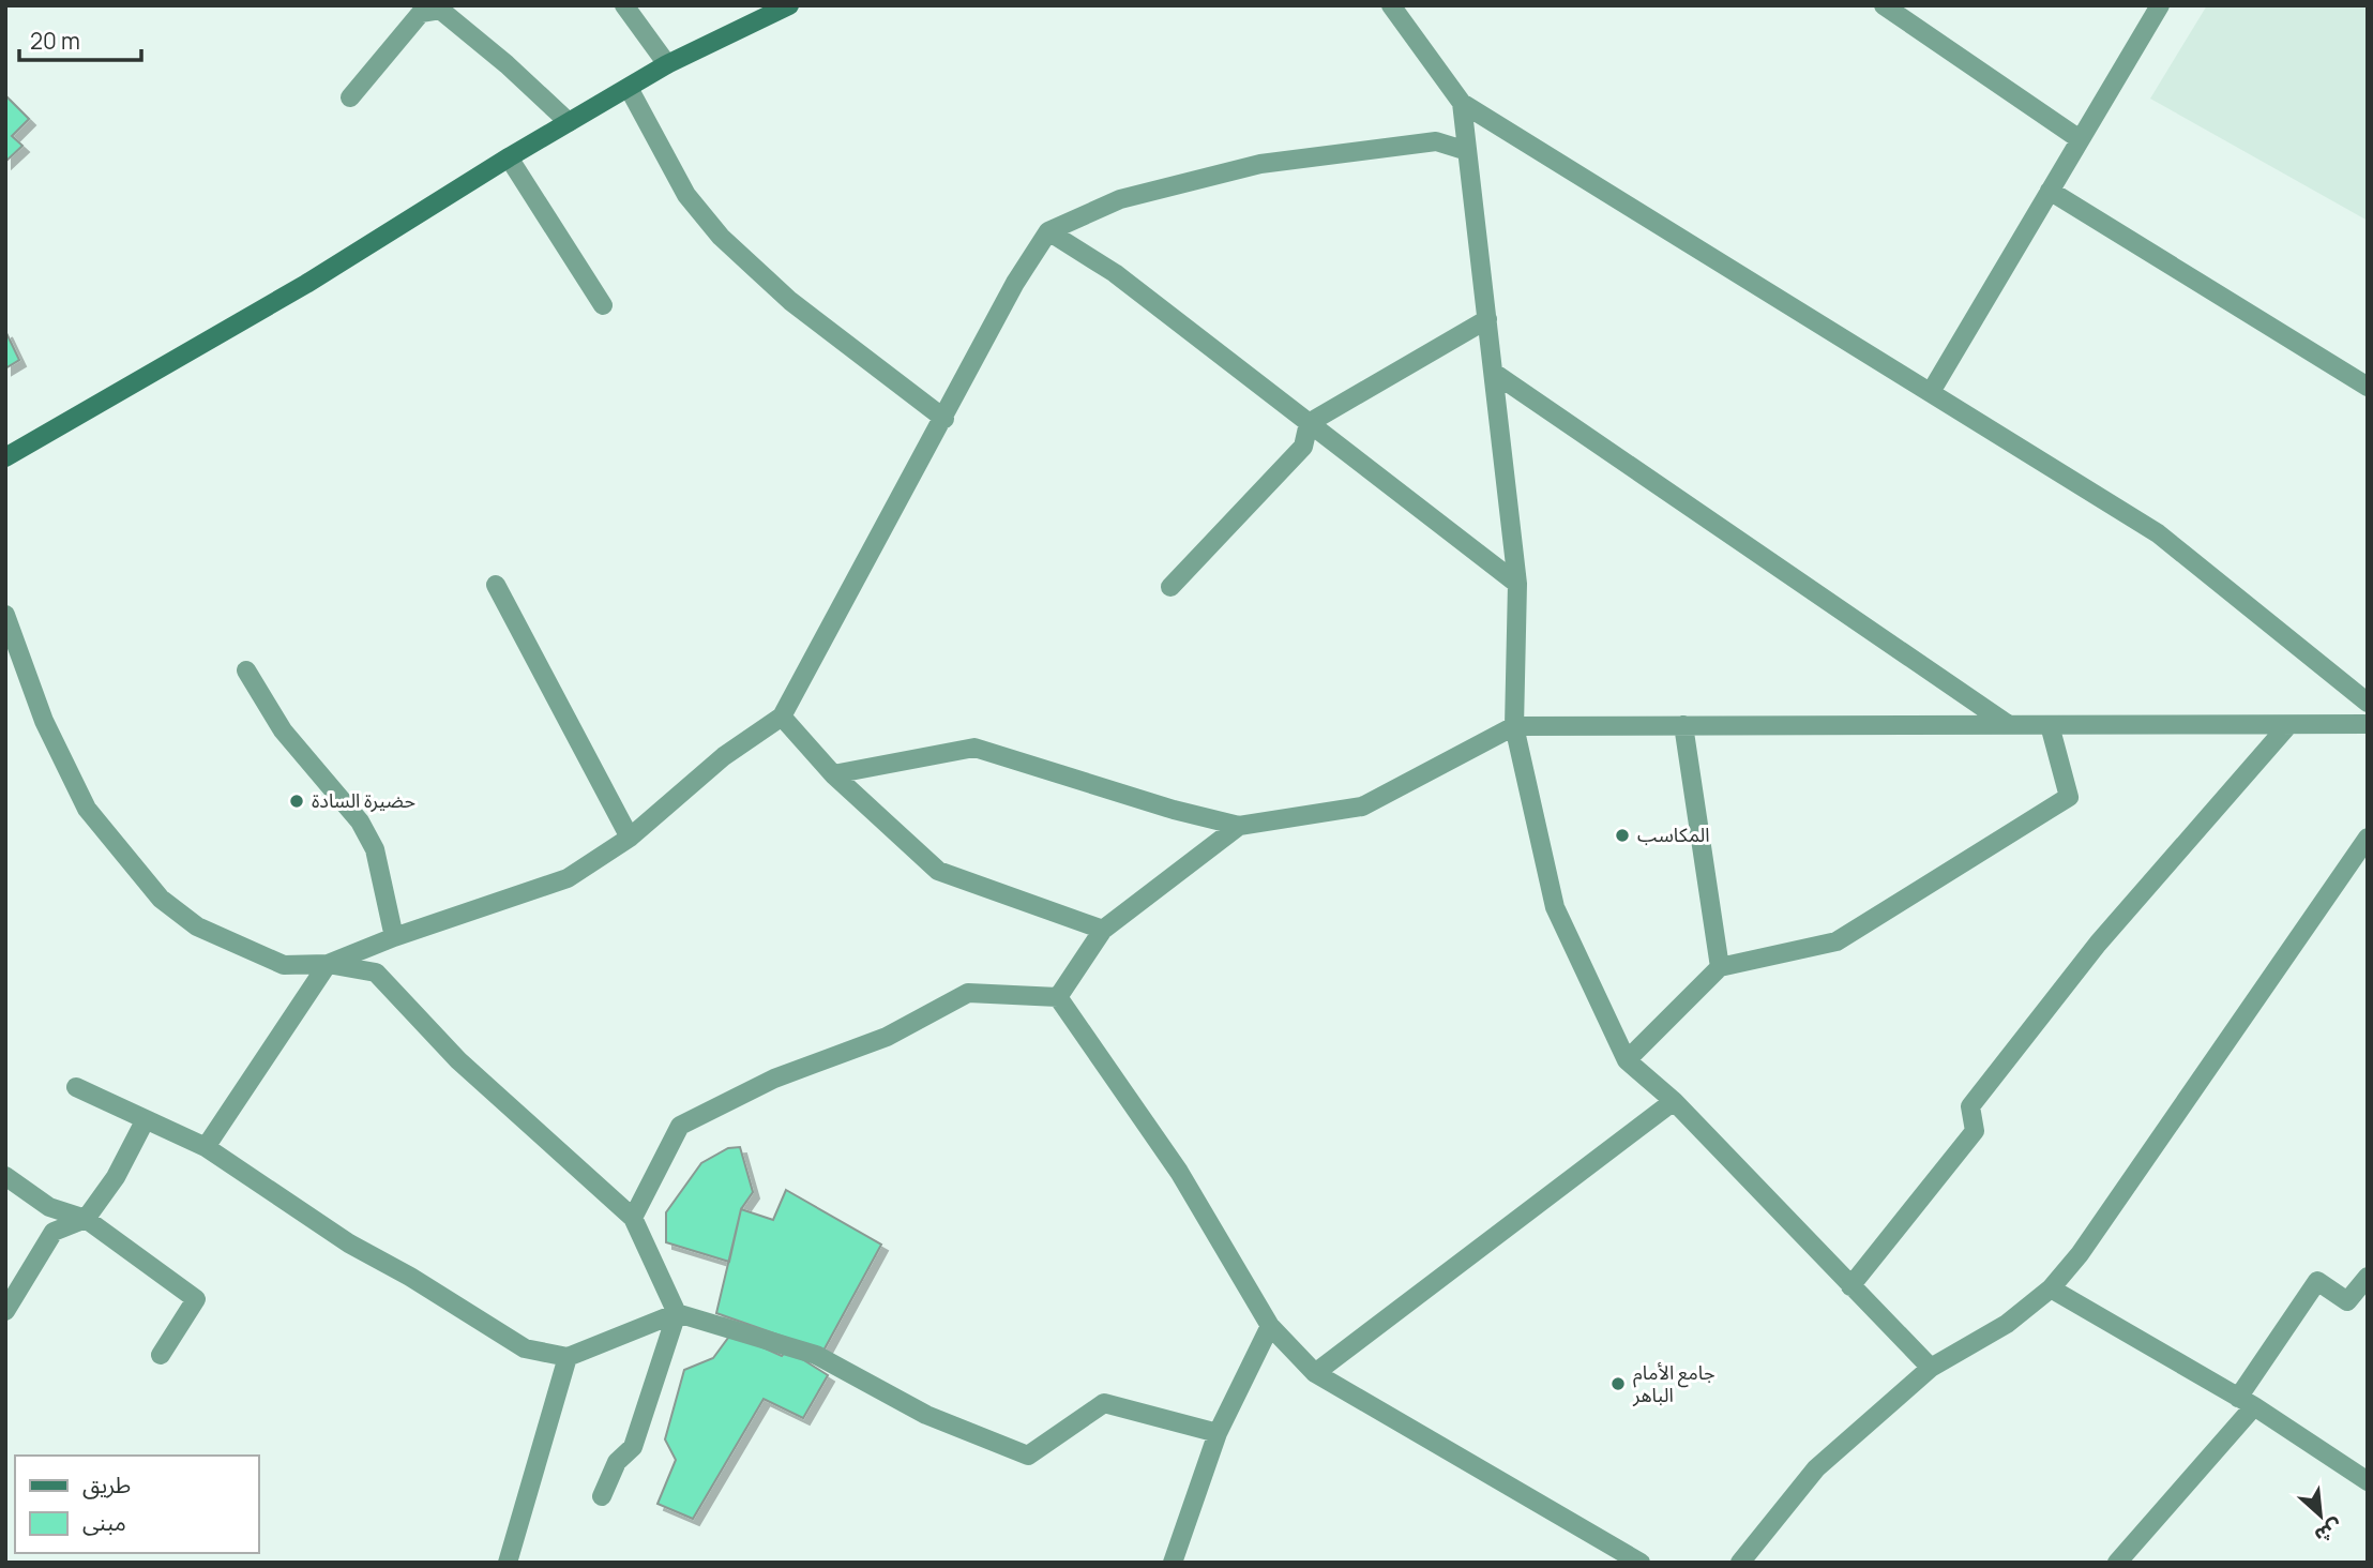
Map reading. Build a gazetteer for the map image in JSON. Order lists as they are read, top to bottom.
{
  "places": ["حضيرة السادة", "المكاسب", "جامع الأمام الباهر"],
  "legend": ["طريق", "مبنى"],
  "scale_bar": "20 m",
  "north": "bottom right"
}
